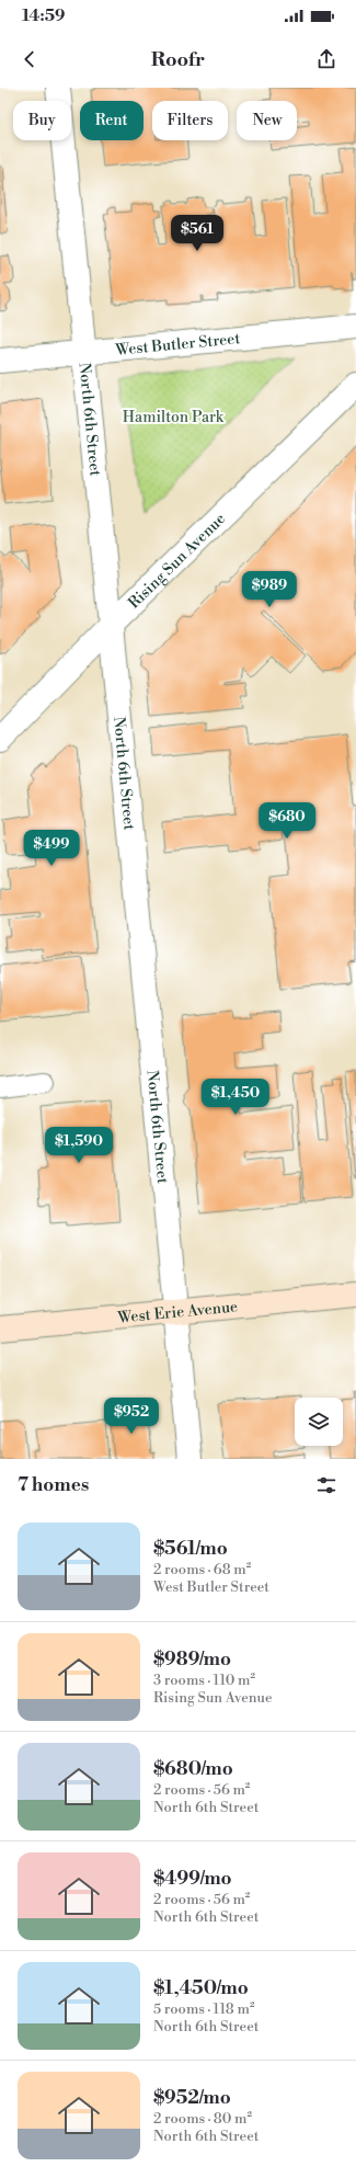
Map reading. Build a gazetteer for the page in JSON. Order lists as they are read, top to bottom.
{
  "streets": {
    "main road": ["West Erie Avenue"],
    "street": ["West Butler Street", "North 6th Street", "Rising Sun Avenue"]
  },
  "crossings": [
    ["West Butler Street", "North 6th Street"],
    ["North 6th Street", "Rising Sun Avenue"],
    ["North 6th Street", "West Erie Avenue"]
  ],
  "parks": ["Hamilton Park"],
  "page": {
    "status": "14:59",
    "header": "Roofr",
    "chip": [
      "Buy",
      "Rent",
      "Filters",
      "New"
    ],
    "price": [
      "$561",
      "$989",
      "$680",
      "$499",
      "$1,450",
      "$1,590",
      "$952"
    ],
    "heading": "7 homes",
    "list": [
      {
        "name": "$561/mo",
        "note": "2 rooms · 68 m² · West Butler Street"
      },
      {
        "name": "$989/mo",
        "note": "3 rooms · 110 m² · Rising Sun Avenue"
      },
      {
        "name": "$680/mo",
        "note": "2 rooms · 56 m² · North 6th Street"
      },
      {
        "name": "$499/mo",
        "note": "2 rooms · 56 m² · North 6th Street"
      },
      {
        "name": "$1,450/mo",
        "note": "5 rooms · 118 m² · North 6th Street"
      },
      {
        "name": "$952/mo",
        "note": "2 rooms · 80 m² · North 6th Street"
      }
    ]
  }
}
